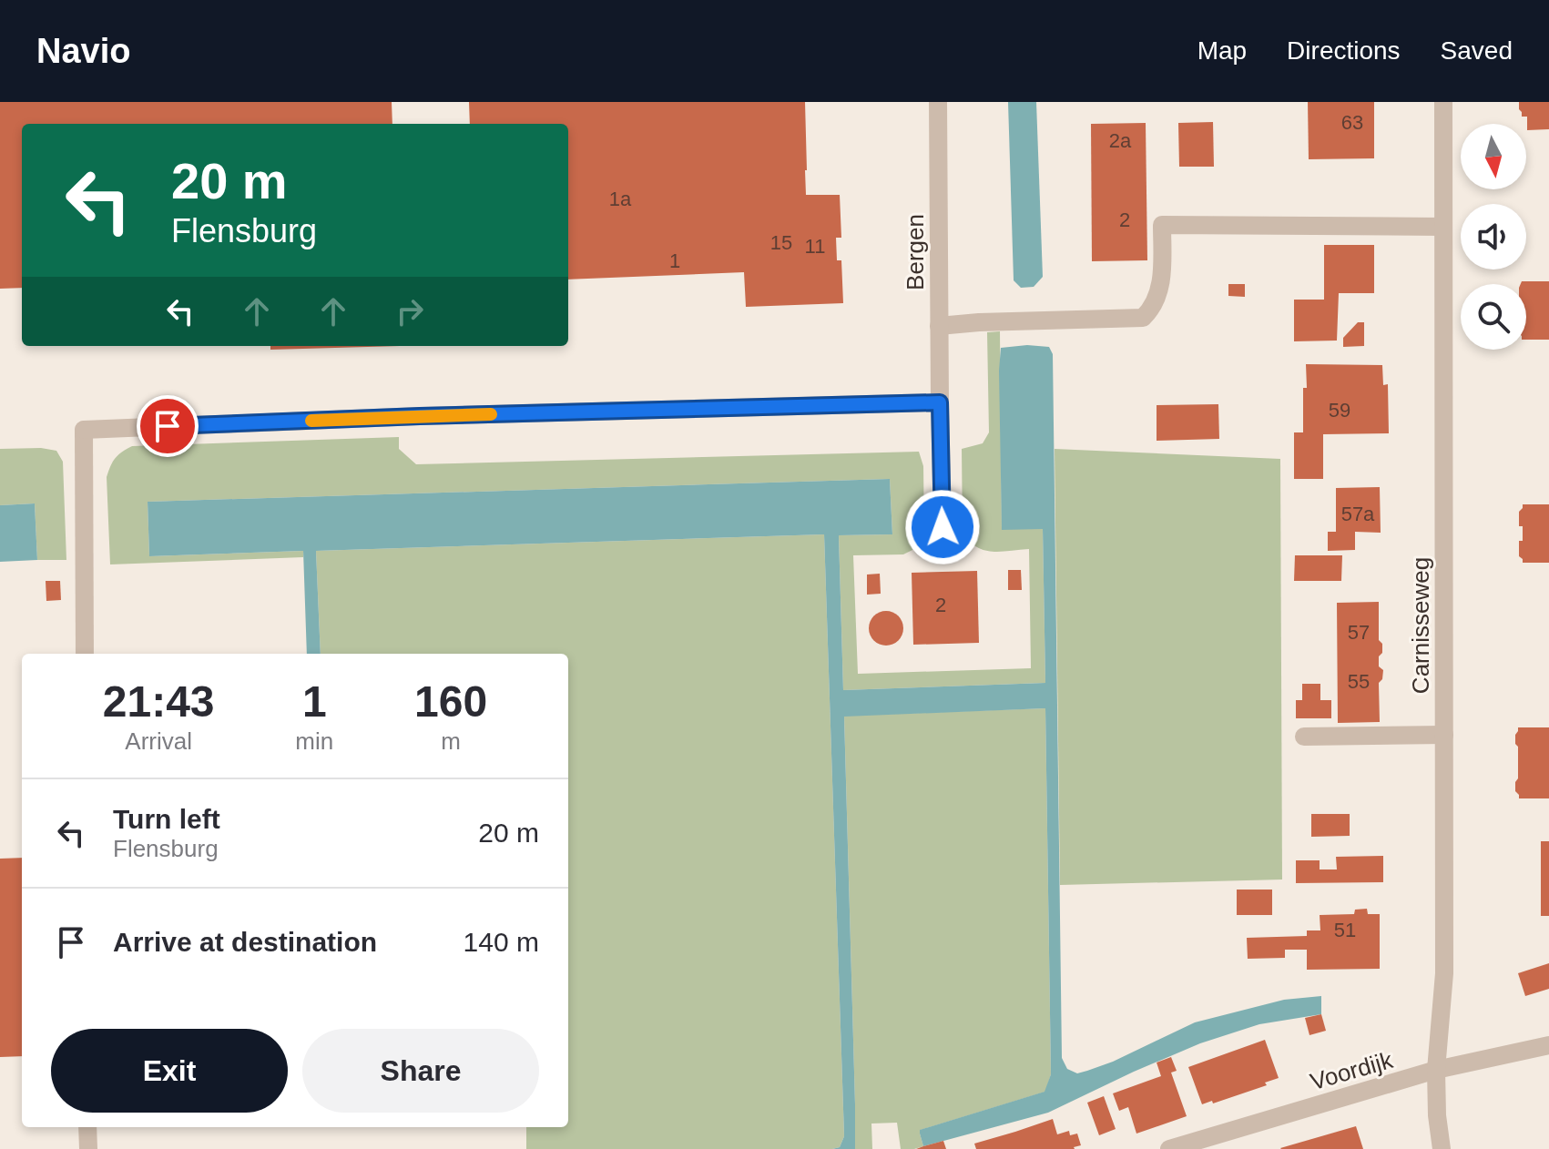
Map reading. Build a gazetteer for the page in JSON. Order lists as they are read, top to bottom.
{
  "streets": {
    "street": ["Bergen", "Carnisseweg", "Voordijk"]
  },
  "crossings": [
    ["Carnisseweg", "Voordijk"]
  ],
  "house_numbers": [
    "63",
    "2a",
    "1a",
    "2",
    "15",
    "11",
    "1",
    "59",
    "57a",
    "2",
    "57",
    "55",
    "51"
  ],
  "north": "bottom",
  "page": {
    "header": "Navio",
    "nav": ["Map", "Directions", "Saved"],
    "turn": ["20 m", "Flensburg"],
    "eta": [
      "21:43",
      "Arrival",
      "1",
      "min",
      "160",
      "m"
    ],
    "list": [
      {
        "name": "Turn left",
        "note": "Flensburg",
        "value": "20 m"
      },
      {
        "name": "Arrive at destination",
        "value": "140 m"
      }
    ],
    "buttons": ["Exit", "Share"]
  }
}
